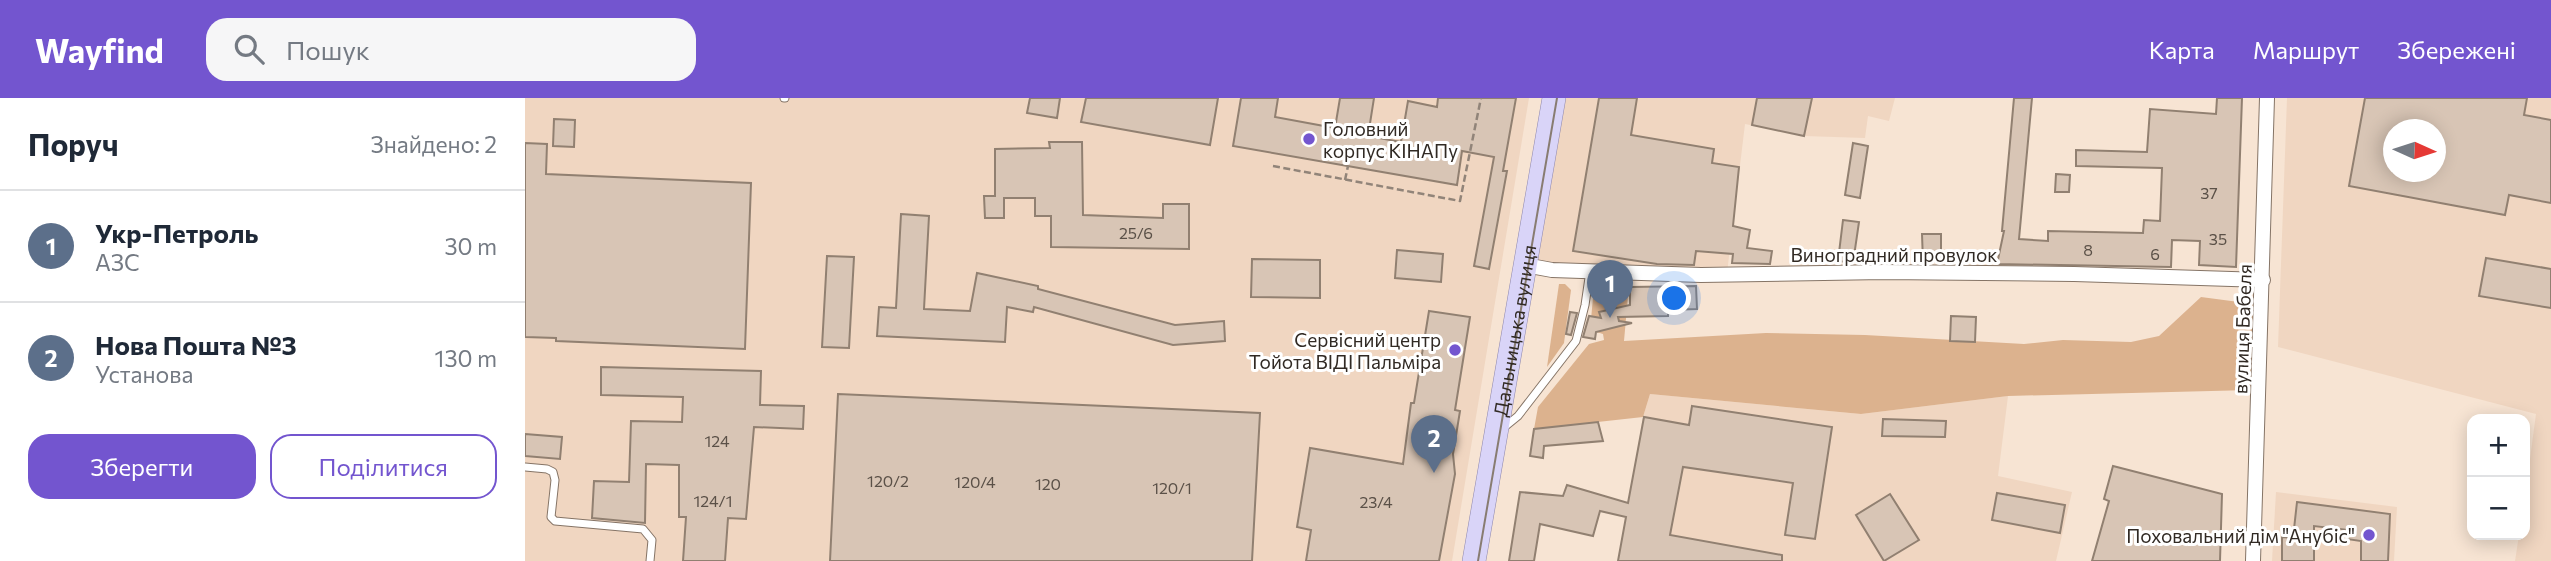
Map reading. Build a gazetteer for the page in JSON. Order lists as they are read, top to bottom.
{
  "streets": {
    "main road": ["Дальницька вулиця"],
    "street": ["Виноградний провулок", "вулиця Бабеля"]
  },
  "crossings": [
    ["Виноградний провулок", "Дальницька вулиця"],
    ["Виноградний провулок", "вулиця Бабеля"]
  ],
  "places": ["Головний корпус КІНАПу", "Сервісний центр Тойота ВІДІ Пальміра", "Поховальний дім \"Анубіс\""],
  "house_numbers": [
    "37",
    "25/6",
    "35",
    "8",
    "6",
    "124",
    "120/2",
    "120/4",
    "120",
    "120/1",
    "124/1",
    "23/4"
  ],
  "north": "right",
  "page": {
    "header": "Wayfind",
    "search": "Пошук",
    "nav": ["Карта", "Маршрут", "Збережені"],
    "heading": ["Поруч", "Знайдено: 2"],
    "list": [
      {
        "mark": "1",
        "name": "Укр-Петроль",
        "note": "АЗС",
        "value": "30 m"
      },
      {
        "mark": "2",
        "name": "Нова Пошта №3",
        "note": "Установа",
        "value": "130 m"
      }
    ],
    "pins": ["1", "2"],
    "buttons": ["Зберегти", "Поділитися"],
    "map_buttons": ["+", "−"]
  }
}
